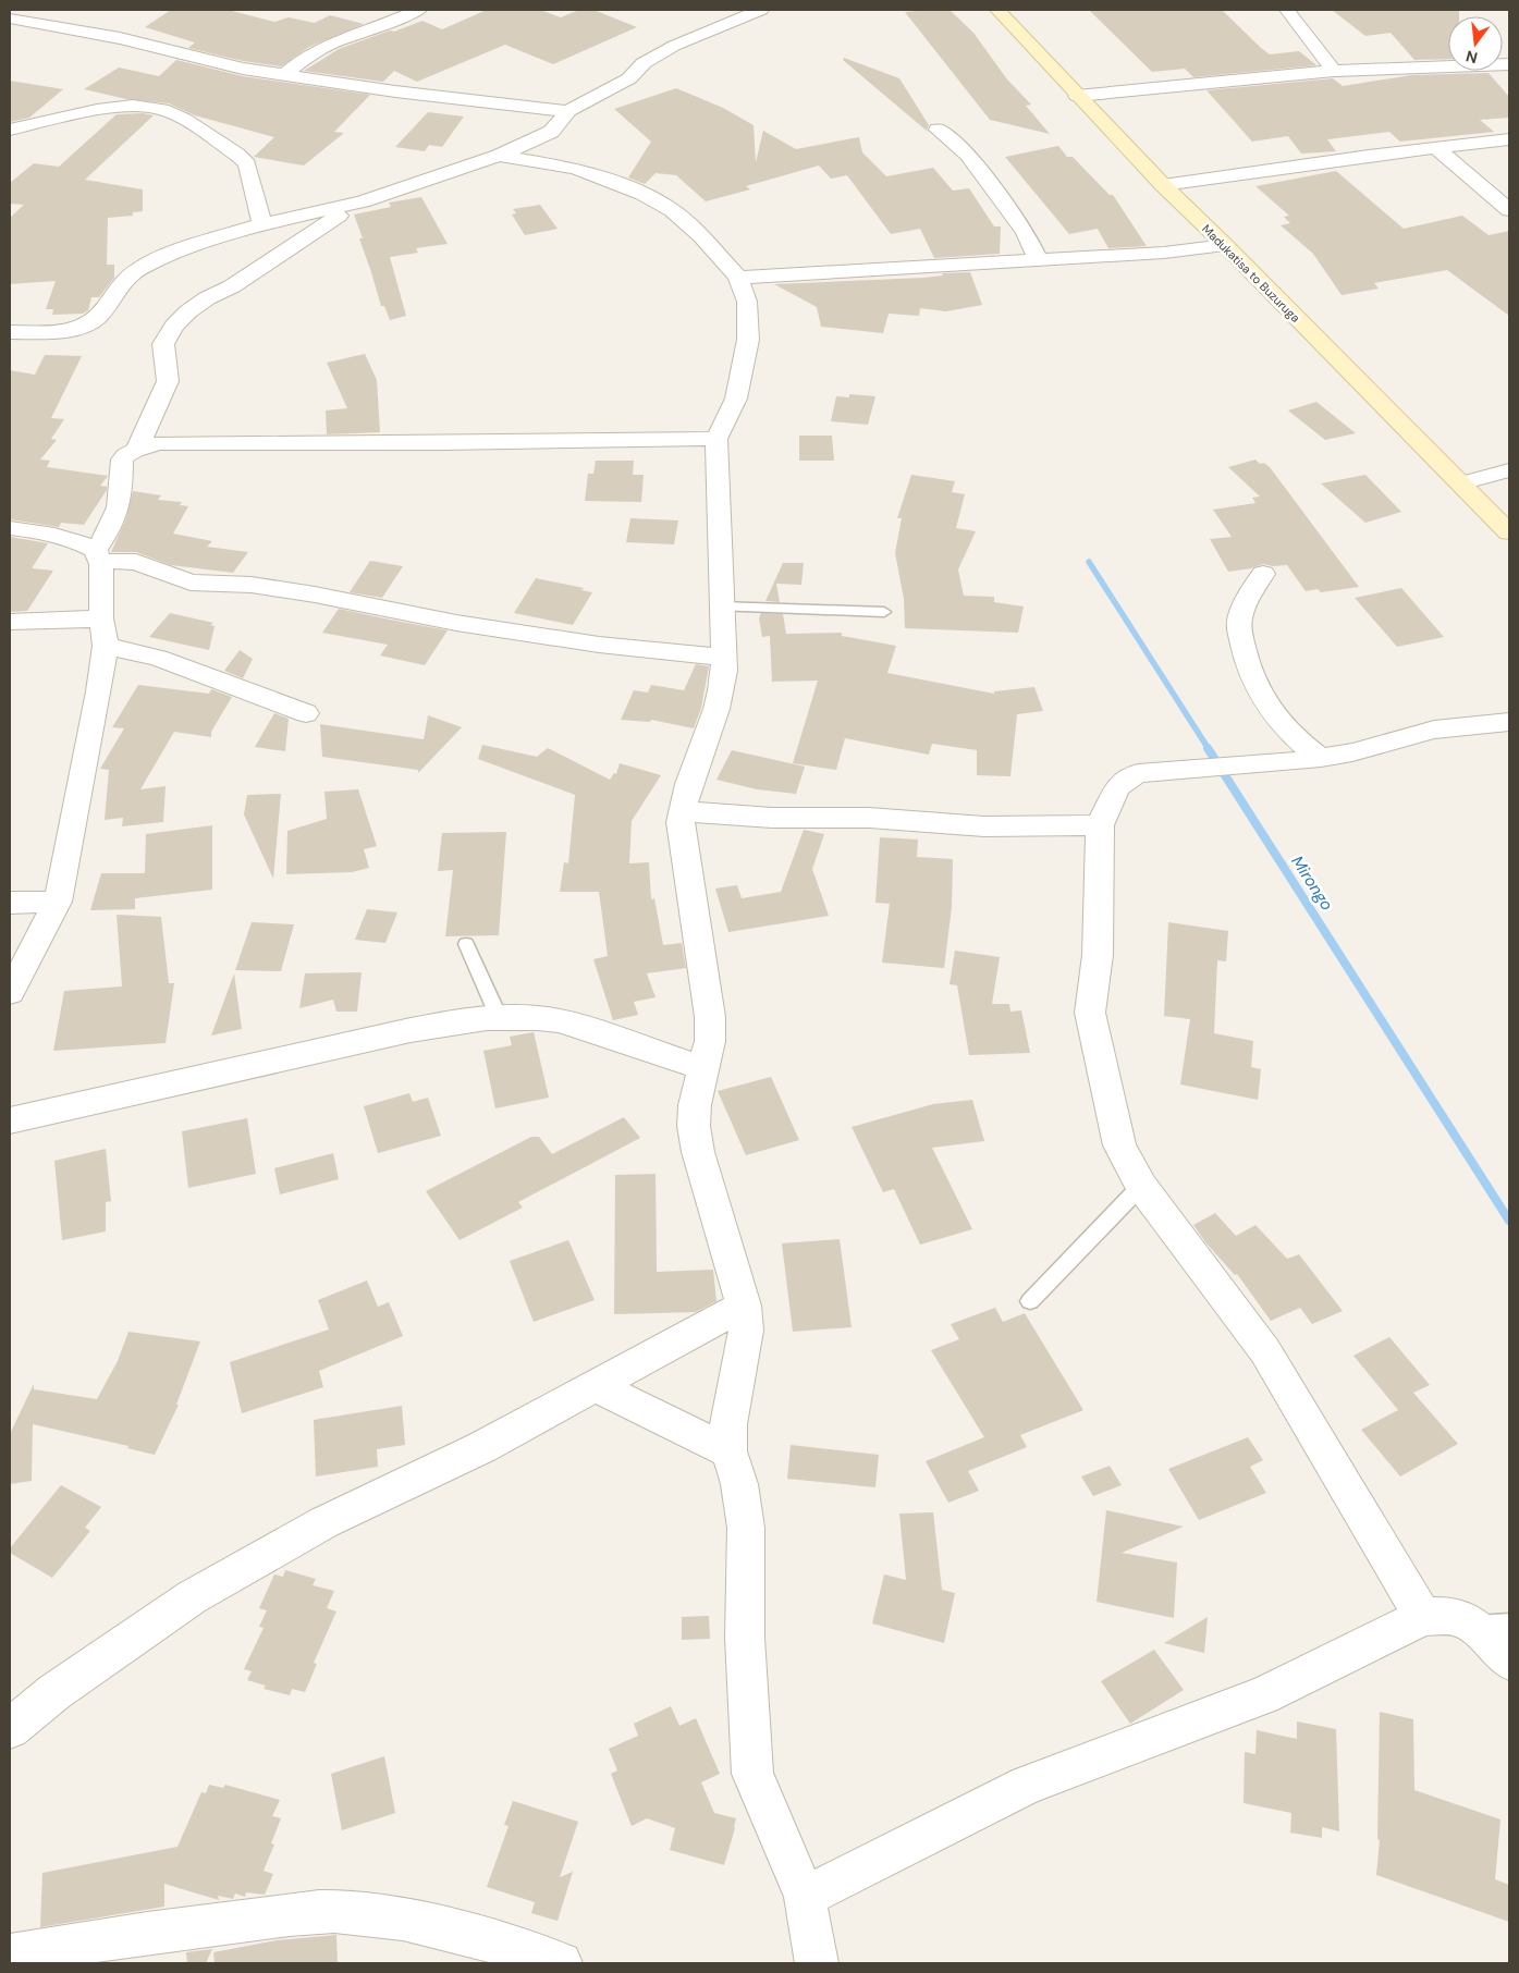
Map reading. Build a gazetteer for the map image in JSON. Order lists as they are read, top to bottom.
{
  "streets": {
    "main road": ["Madukatisa to Buzuruga"]
  },
  "water": ["Mirongo"],
  "north": "bottom"
}
